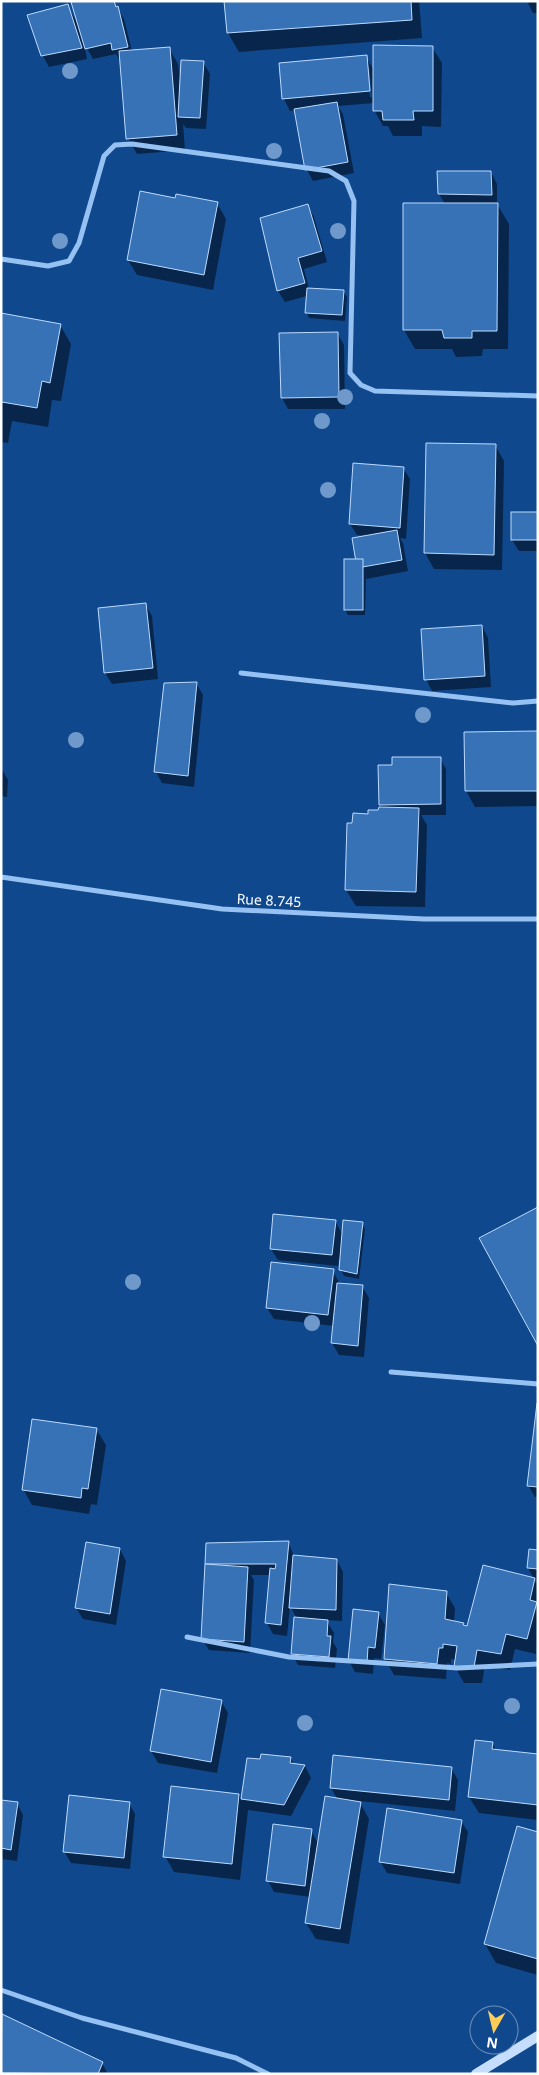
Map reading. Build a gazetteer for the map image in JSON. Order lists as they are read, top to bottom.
{
  "streets": {
    "street": ["Rue 8.745"]
  },
  "north": "bottom"
}
